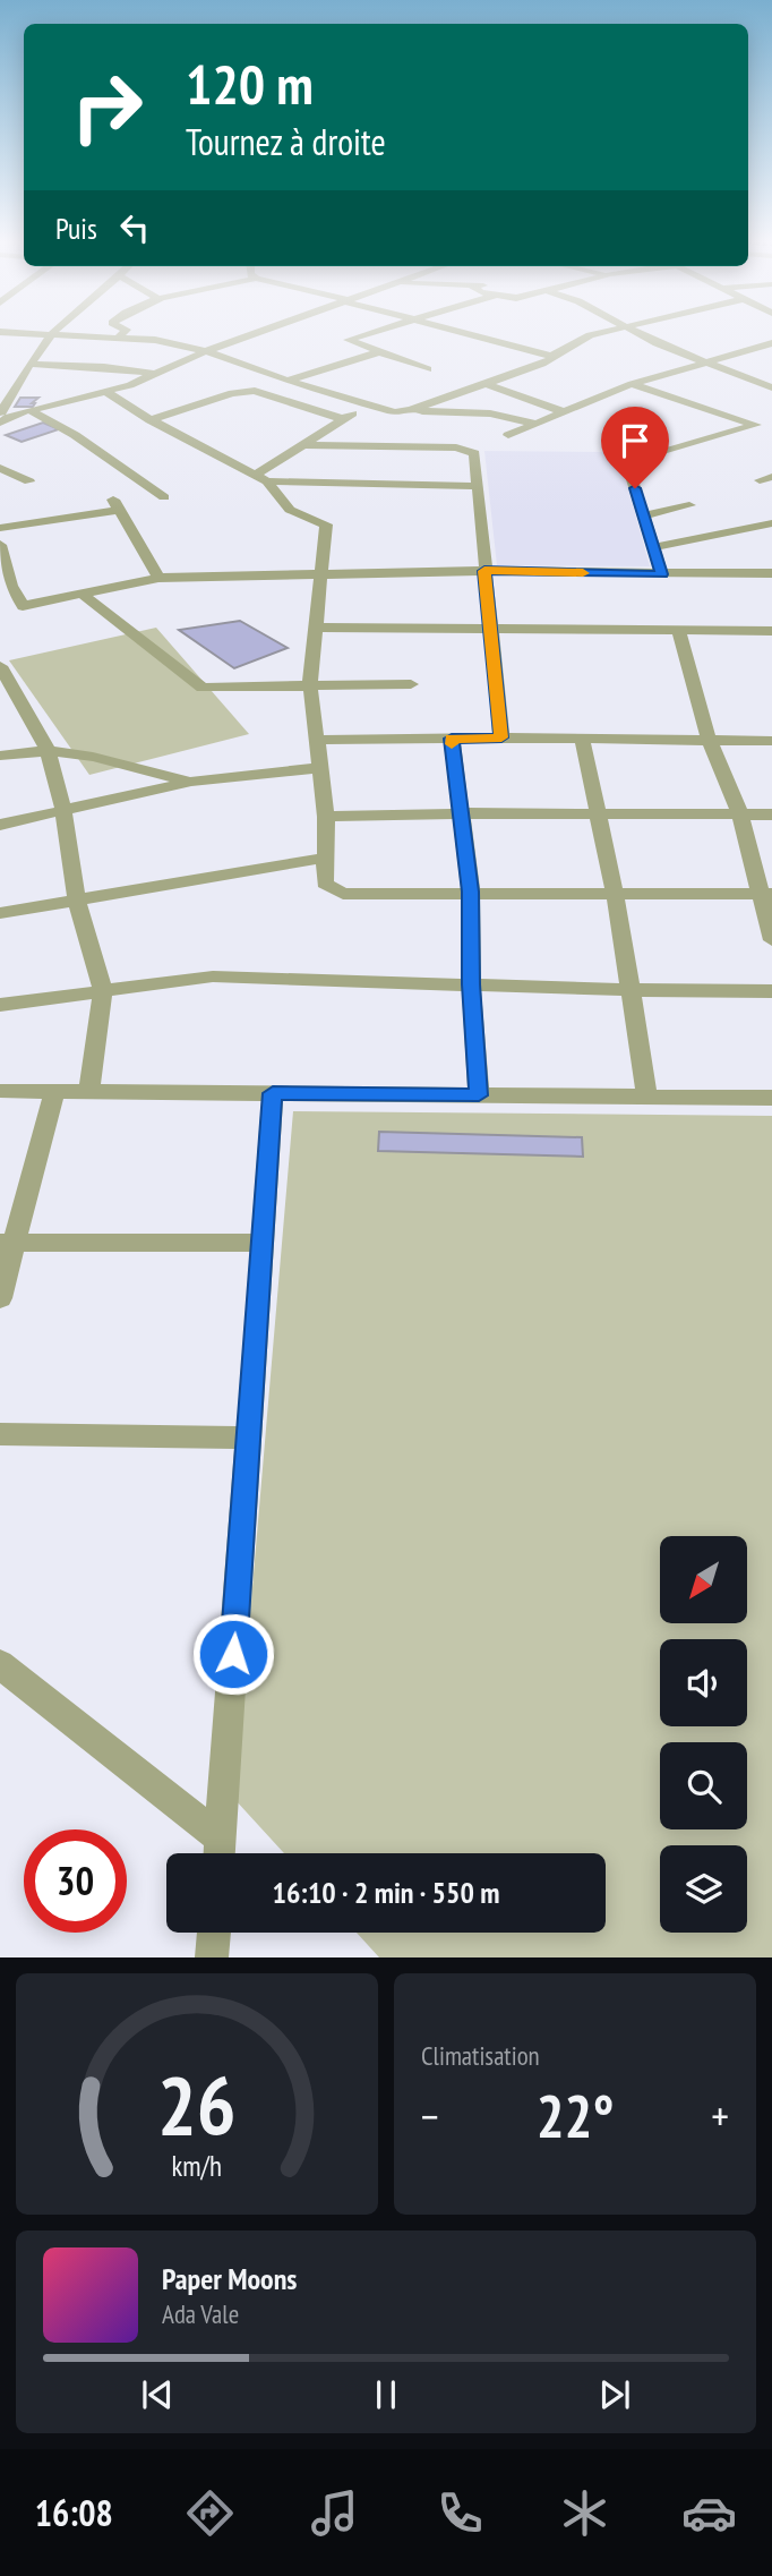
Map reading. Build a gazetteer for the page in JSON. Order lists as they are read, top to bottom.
{
  "north": "bottom left",
  "page": {
    "turn": ["120 m", "Tournez à droite"],
    "then": "Puis",
    "limit": "30",
    "trip": "16:10 · 2 min · 550 m",
    "tile": "Climatisation",
    "heat": ["−", "22°", "+"],
    "song": ["Paper Moons", "Ada Vale"],
    "tabs": "16:08",
    "gauge": ["26", "km/h"]
  }
}
